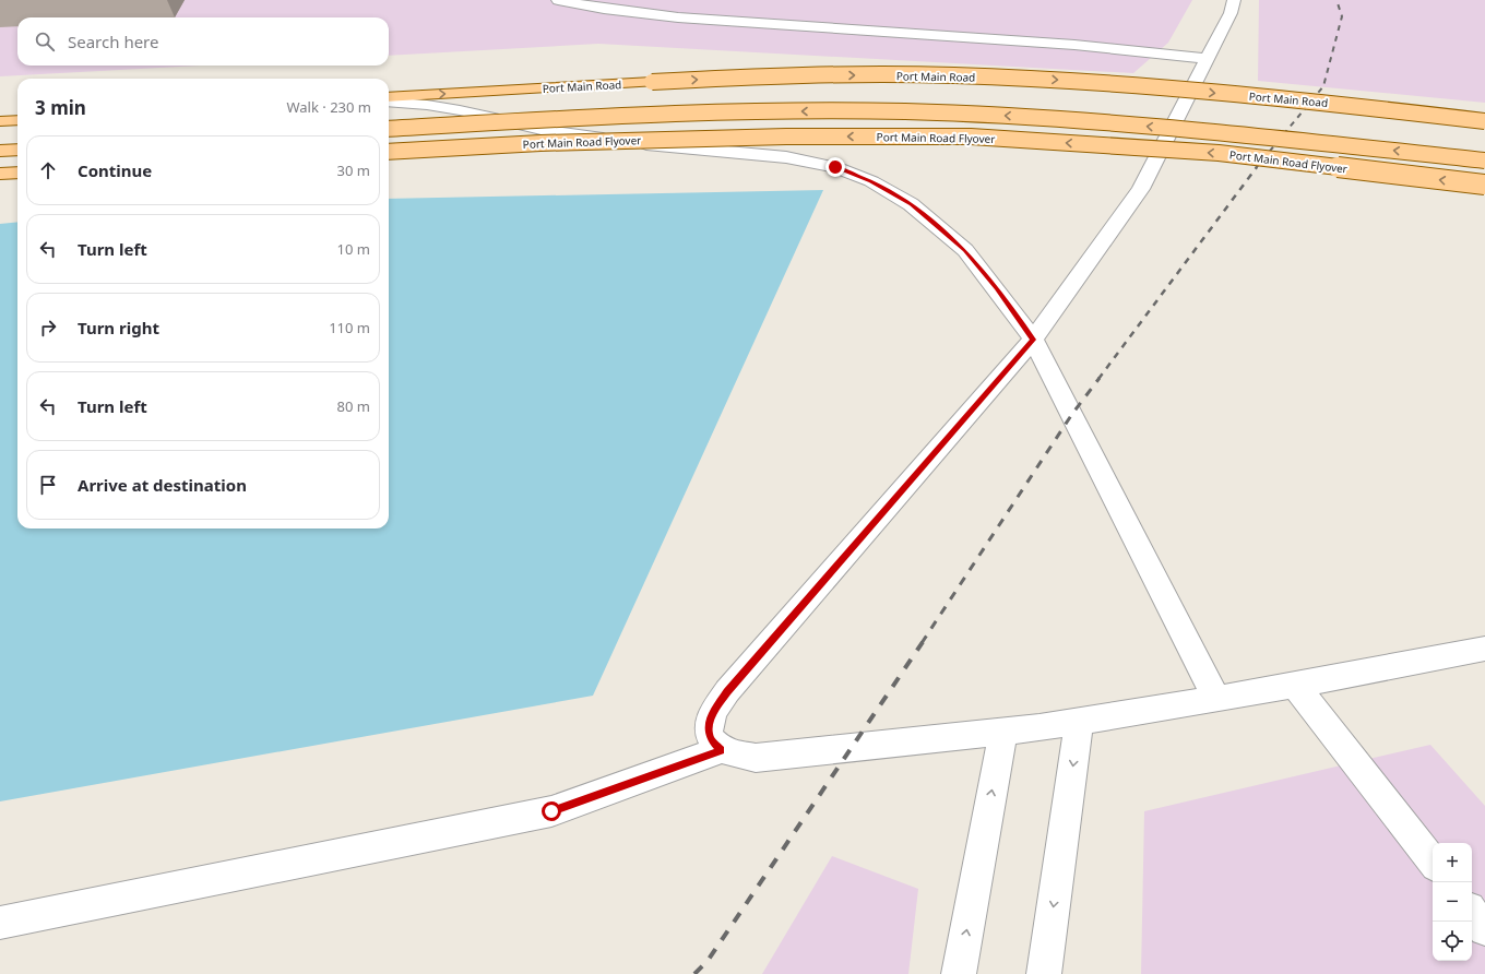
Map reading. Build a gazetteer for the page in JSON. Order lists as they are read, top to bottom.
{
  "streets": {
    "main road": ["Port Main Road", "Port Main Road Flyover"]
  },
  "one_way": ["Port Main Road", "Port Main Road Flyover"],
  "page": {
    "search": "Search here",
    "heading": ["3 min", "Walk · 230 m"],
    "list": [
      ["Continue", "30 m"],
      ["Turn left", "10 m"],
      ["Turn right", "110 m"],
      ["Turn left", "80 m"],
      "Arrive at destination"
    ],
    "map_buttons": ["+", "−"]
  }
}
